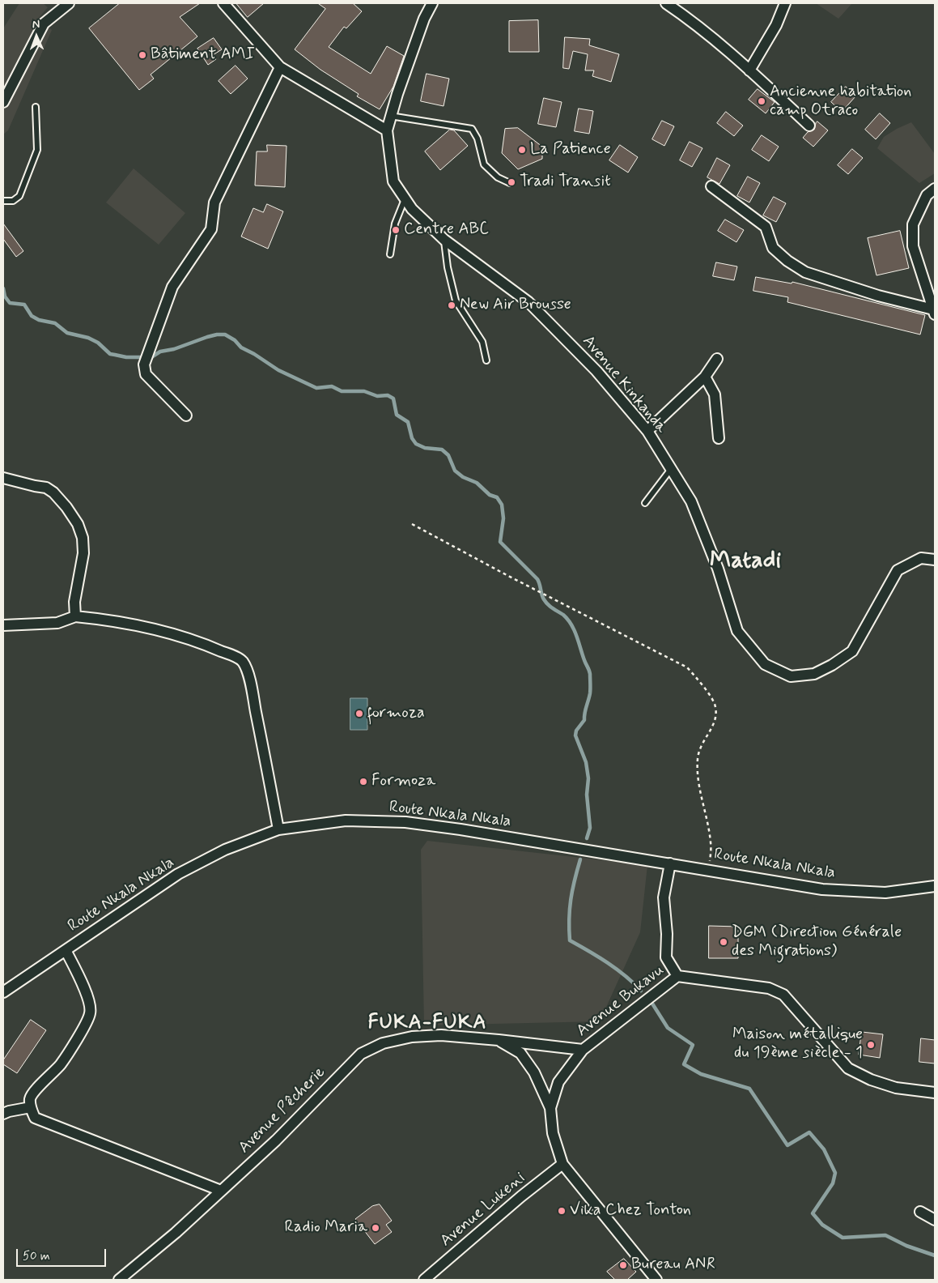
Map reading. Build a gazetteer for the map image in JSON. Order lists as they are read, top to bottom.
{
  "streets": {
    "street": [
      "Avenue Kinkanda",
      "Route Nkala Nkala",
      "Avenue Bukavu",
      "Avenue Pêcherie",
      "Avenue Lukeni"
    ]
  },
  "crossings": [
    ["Avenue Bukavu", "Avenue Pêcherie"],
    ["Avenue Bukavu", "Avenue Lukeni"]
  ],
  "districts": ["Matadi", "FUKA-FUKA"],
  "places": [
    "Bâtiment AMI",
    "Ancienne habitation camp Otraco",
    "La Patience",
    "Tradi Transit",
    "Centre ABC",
    "New Air Brousse",
    "formoza",
    "Formoza",
    "DGM (Direction Générale des Migrations)",
    "Maison métallique du 19ème siècle - 1",
    "Vika Chez Tonton",
    "Radio Maria",
    "Bureau ANR"
  ],
  "scale_bar": "50 m",
  "north": "top"
}
